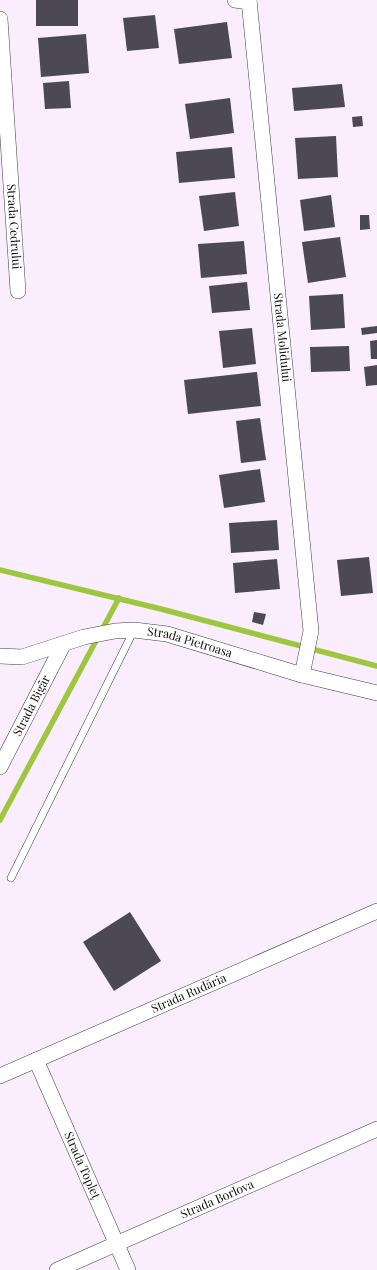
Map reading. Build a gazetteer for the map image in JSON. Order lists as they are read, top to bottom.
{
  "streets": {
    "street": [
      "Strada Cedrului",
      "Strada Molidului",
      "Strada Pietroasa",
      "Strada Bigãr",
      "Strada Rudăria",
      "Strada Topleț",
      "Strada Borlova"
    ]
  },
  "crossings": [
    ["Strada Molidului", "Strada Pietroasa"],
    ["Strada Pietroasa", "Strada Bigãr"],
    ["Strada Rudăria", "Strada Topleț"],
    ["Strada Topleț", "Strada Borlova"]
  ]
}
